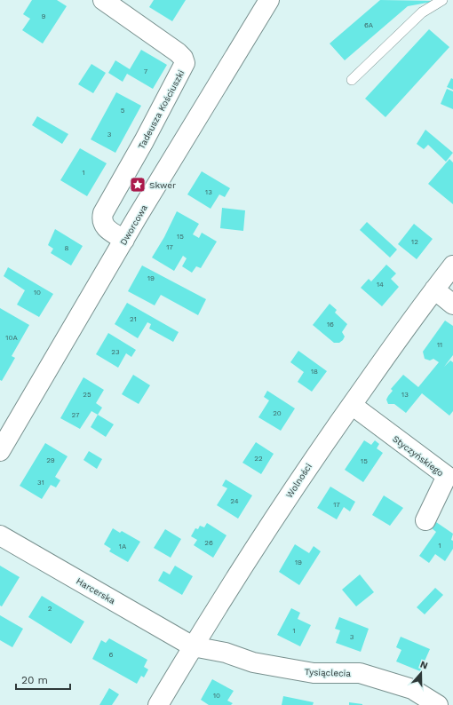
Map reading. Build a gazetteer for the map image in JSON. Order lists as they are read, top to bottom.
{
  "streets": {
    "street": [
      "Tadeusza Kościuszki",
      "Dworcowa",
      "Styczyńskiego",
      "Wolności",
      "Harcerska",
      "Tysiąclecia"
    ]
  },
  "crossings": [
    ["Tadeusza Kościuszki", "Dworcowa"],
    ["Styczyńskiego", "Wolności"],
    ["Wolności", "Harcerska"],
    ["Wolności", "Tysiąclecia"],
    ["Harcerska", "Tysiąclecia"]
  ],
  "places": {
    "place": ["Skwer"]
  },
  "house_numbers": [
    "9",
    "6A",
    "7",
    "5",
    "3",
    "1",
    "13",
    "15",
    "12",
    "17",
    "8",
    "19",
    "14",
    "10",
    "21",
    "16",
    "10A",
    "11",
    "23",
    "18",
    "25",
    "13",
    "20",
    "27",
    "22",
    "29",
    "15",
    "31",
    "24",
    "17",
    "26",
    "1",
    "1A",
    "19",
    "2",
    "1",
    "3",
    "6",
    "10"
  ],
  "scale_bar": "20 m",
  "north": "top"
}
